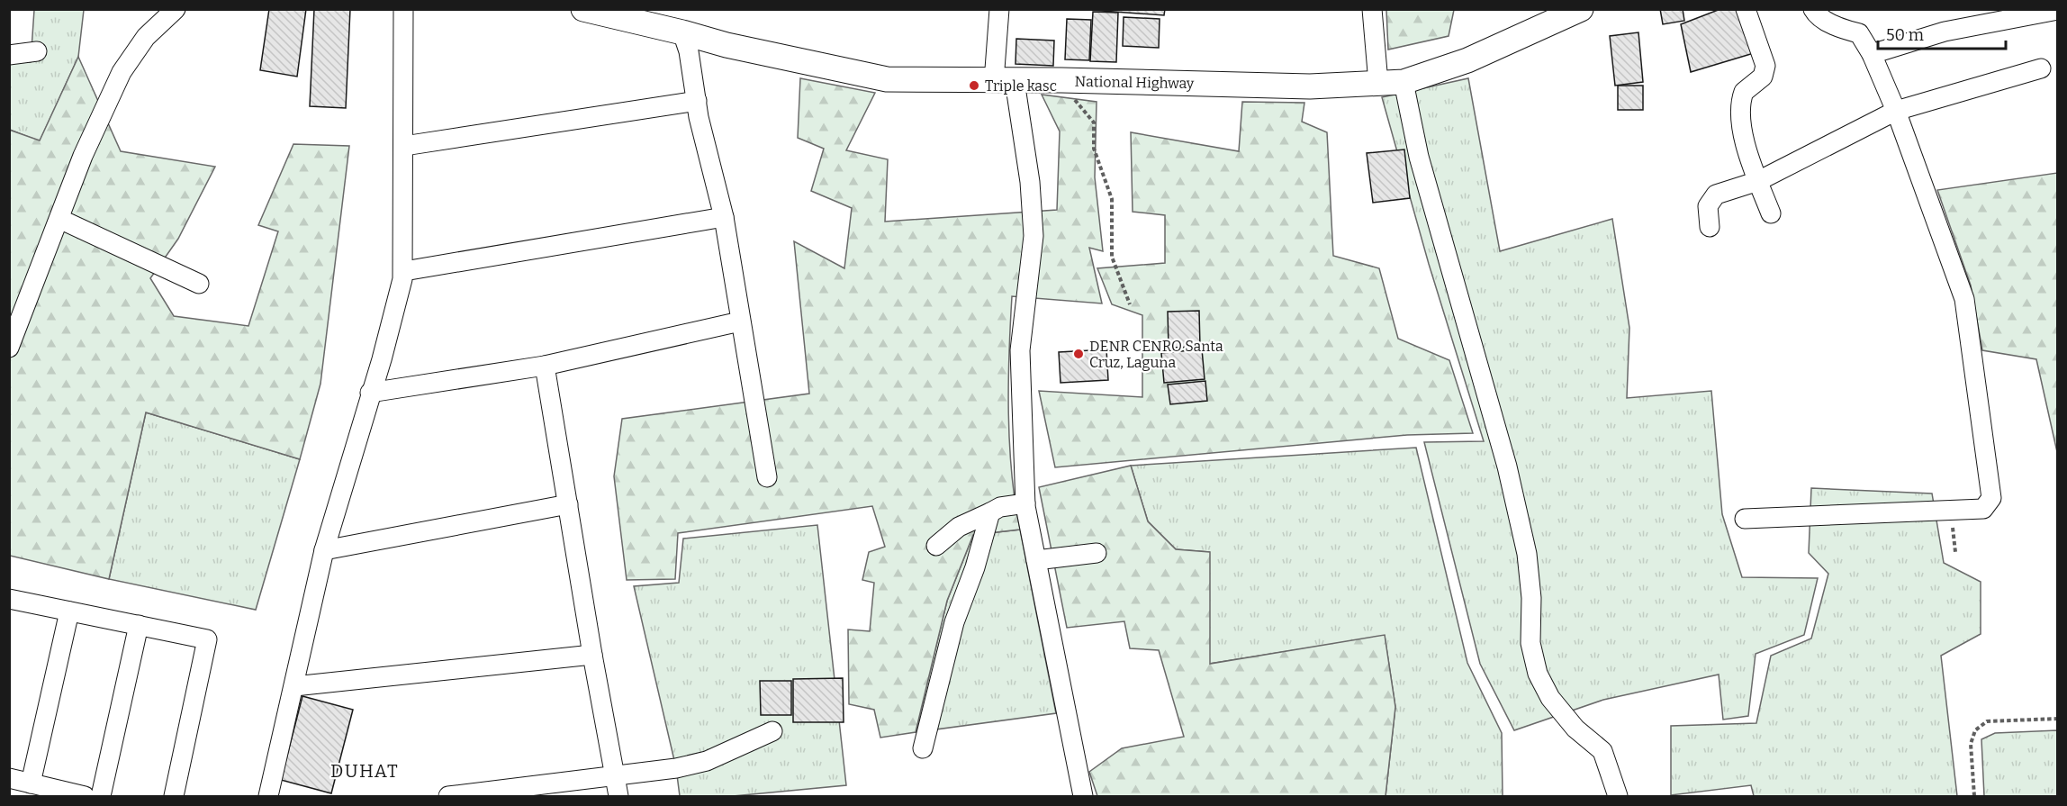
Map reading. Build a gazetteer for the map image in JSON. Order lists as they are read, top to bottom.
{
  "streets": {
    "main road": ["National Highway"]
  },
  "districts": ["DUHAT"],
  "places": ["Triple kasc", "DENR CENRO Santa Cruz, Laguna"],
  "scale_bar": "50 m"
}
